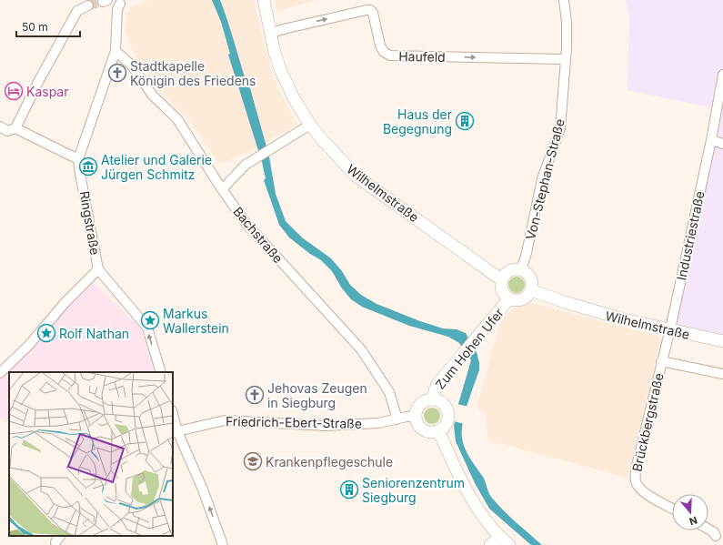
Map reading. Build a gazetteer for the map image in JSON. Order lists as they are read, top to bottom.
{
  "streets": {
    "main road": ["Wilhelmstraße", "Zum Hohen Ufer"],
    "street": [
      "Haufeld",
      "Von-Stephan-Straße",
      "Ringstraße",
      "Bachstraße",
      "Industriestraße",
      "Friedrich-Ebert-Straße",
      "Brückbergstraße"
    ]
  },
  "crossings": [
    ["Haufeld", "Von-Stephan-Straße"],
    ["Haufeld", "Wilhelmstraße"],
    ["Von-Stephan-Straße", "Wilhelmstraße"],
    ["Von-Stephan-Straße", "Zum Hohen Ufer"],
    ["Wilhelmstraße", "Industriestraße"],
    ["Wilhelmstraße", "Zum Hohen Ufer"],
    ["Wilhelmstraße", "Brückbergstraße"],
    ["Ringstraße", "Bachstraße"],
    ["Bachstraße", "Friedrich-Ebert-Straße"],
    ["Industriestraße", "Brückbergstraße"],
    ["Zum Hohen Ufer", "Friedrich-Ebert-Straße"]
  ],
  "one_way": ["Haufeld"],
  "places": {
    "church": ["Stadtkapelle Königin des Friedens", "Jehovas Zeugen in Siegburg"],
    "hotel": ["Kaspar"],
    "building": ["Haus der Begegnung", "Seniorenzentrum Siegburg"],
    "museum": ["Atelier und Galerie Jürgen Schmitz"],
    "place": ["Markus Wallerstein", "Rolf Nathan"],
    "school or university": ["Krankenpflegeschule"]
  },
  "scale_bar": "50 m",
  "north": "bottom"
}
